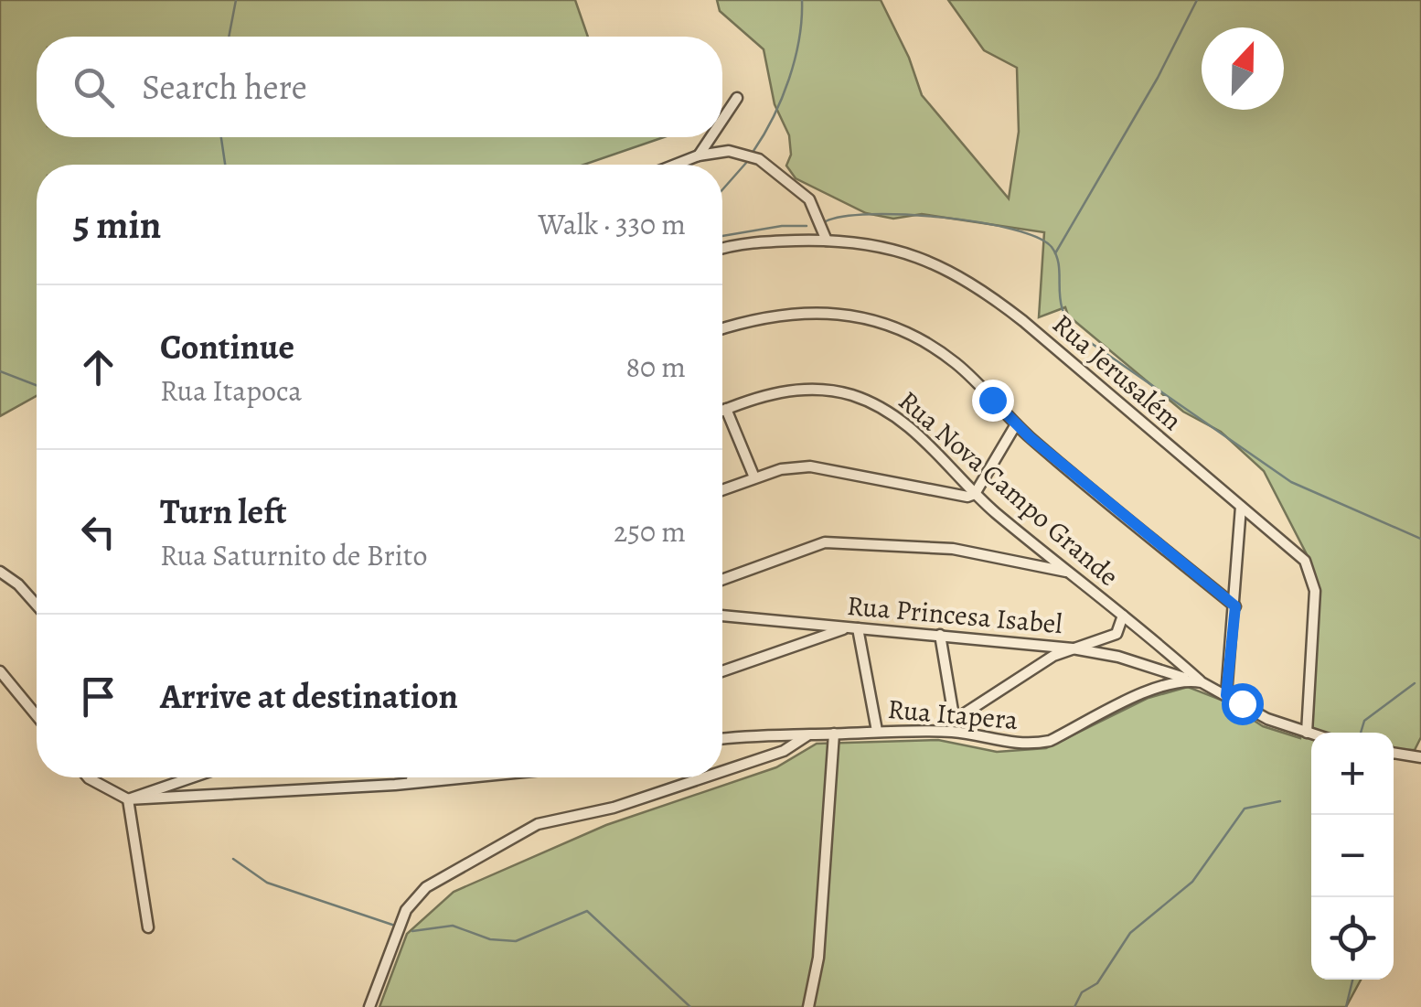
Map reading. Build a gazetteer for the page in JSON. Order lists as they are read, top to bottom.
{
  "streets": {
    "street": [
      "Rua Jerusalém",
      "Rua Nova Campo Grande",
      "Rua Princesa Isabel",
      "Rua Itapera"
    ]
  },
  "crossings": [
    ["Rua Nova Campo Grande", "Rua Princesa Isabel"],
    ["Rua Nova Campo Grande", "Rua Itapera"],
    ["Rua Princesa Isabel", "Rua Itapera"]
  ],
  "north": "top",
  "page": {
    "search": "Search here",
    "heading": ["5 min", "Walk · 330 m"],
    "list": [
      ["Continue", "Rua Itapoca", "80 m"],
      ["Turn left", "Rua Saturnito de Brito", "250 m"],
      "Arrive at destination"
    ],
    "map_buttons": ["+", "−"]
  }
}
